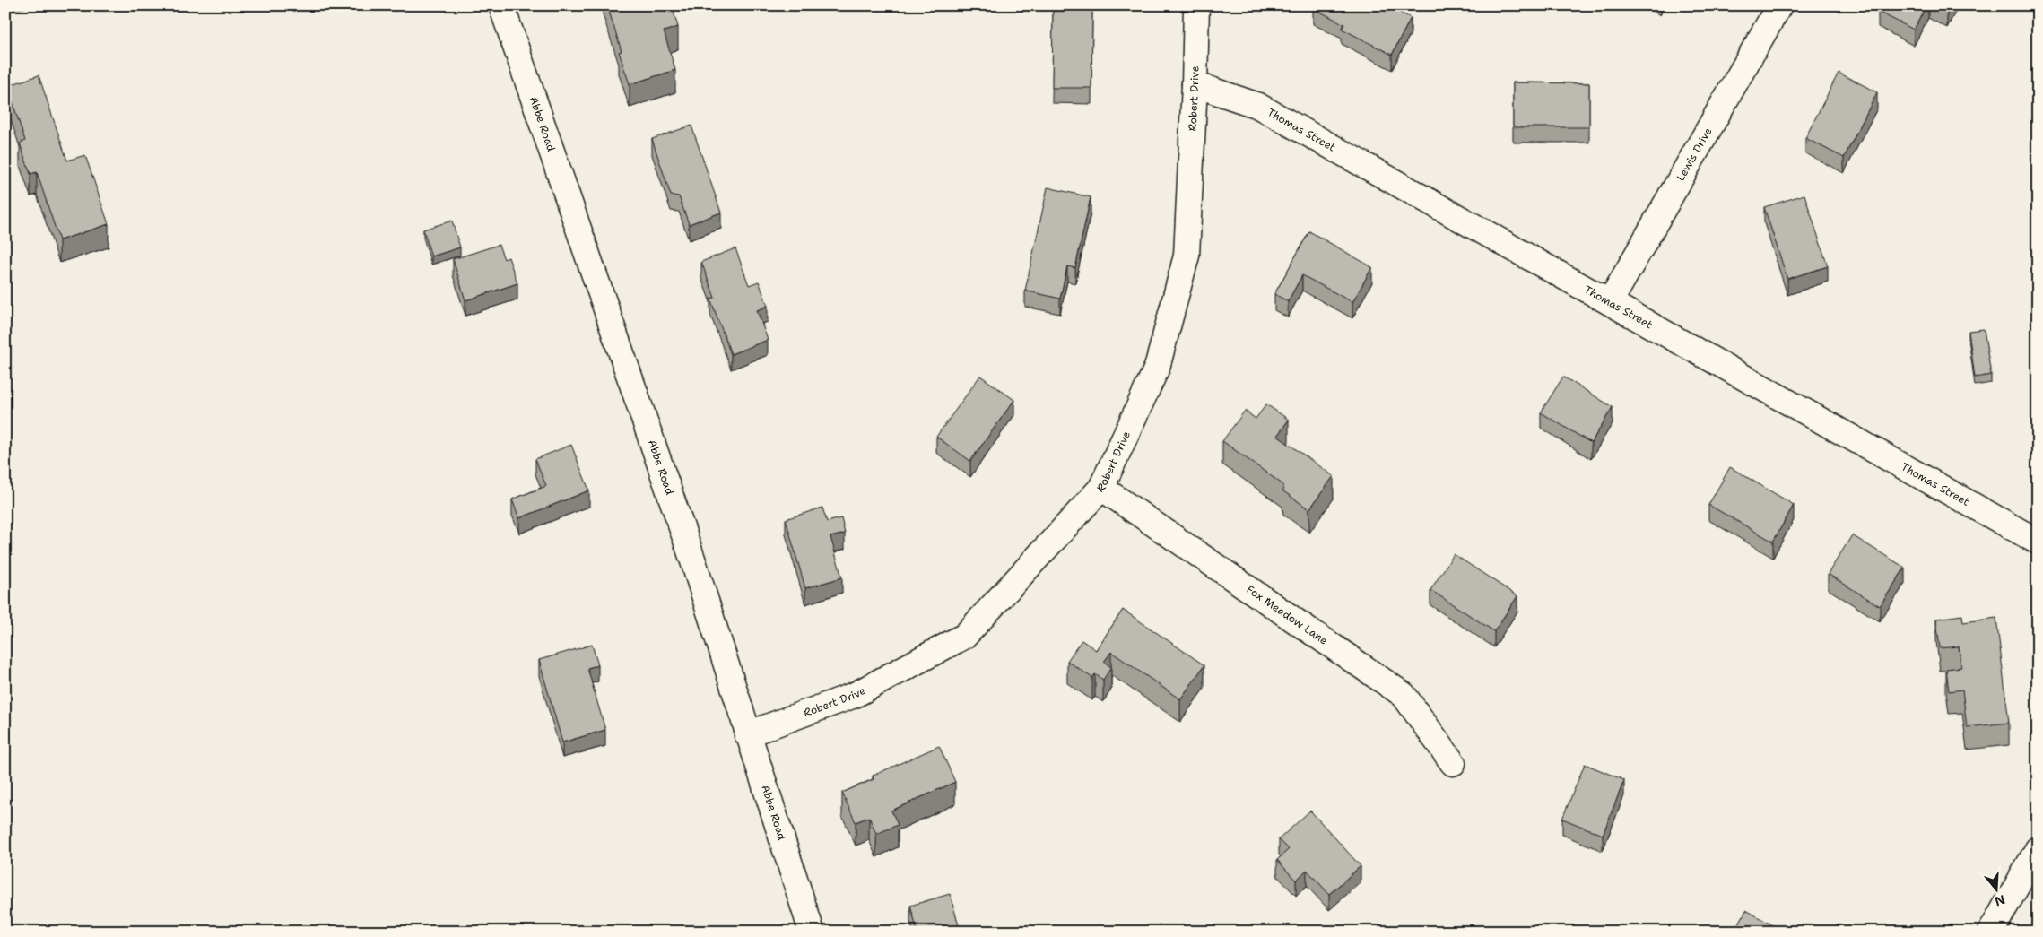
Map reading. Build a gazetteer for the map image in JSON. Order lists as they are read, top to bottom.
{
  "streets": {
    "street": [
      "Robert Drive",
      "Abbe Road",
      "Thomas Street",
      "Lewis Drive",
      "Fox Meadow Lane"
    ]
  },
  "crossings": [
    ["Robert Drive", "Abbe Road"],
    ["Robert Drive", "Thomas Street"],
    ["Robert Drive", "Fox Meadow Lane"],
    ["Thomas Street", "Lewis Drive"]
  ],
  "north": "bottom"
}
